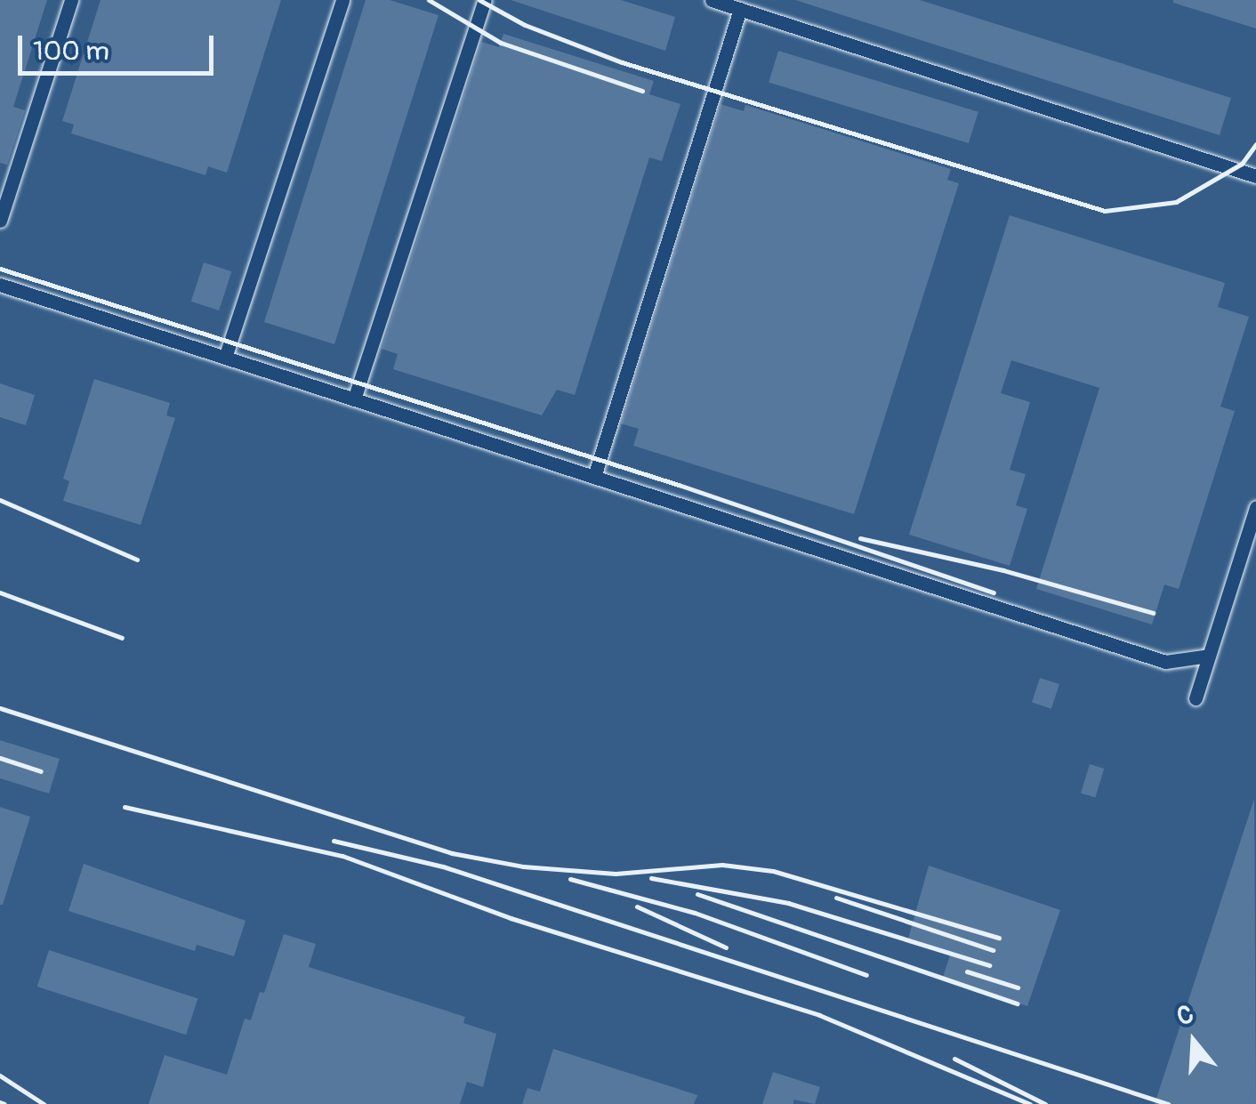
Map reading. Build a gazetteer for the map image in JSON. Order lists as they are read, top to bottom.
{
  "scale_bar": "100 m",
  "north": "top"
}
